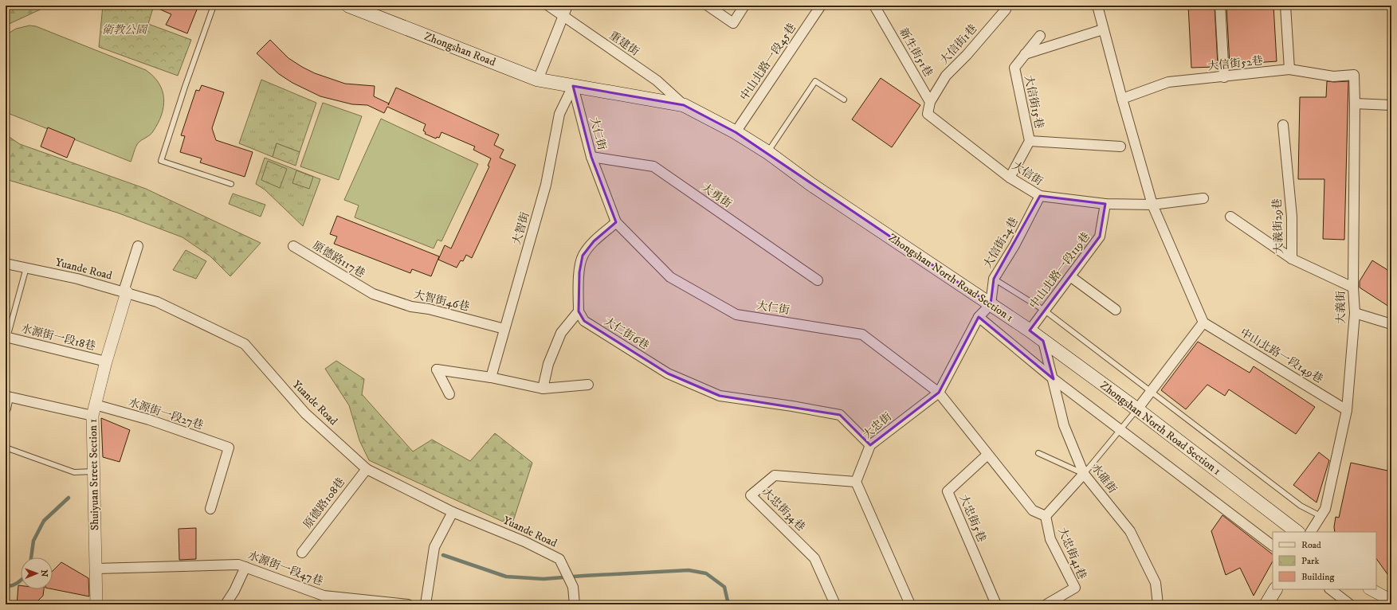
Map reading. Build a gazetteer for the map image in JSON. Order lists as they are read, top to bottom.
{
  "streets": {
    "main road": ["Zhongshan Road", "Zhongshan North Road Section 1"],
    "street": [
      "重建街",
      "大信街1巷",
      "新生街51巷",
      "中山北路一段45巷",
      "大信街52巷",
      "大信街15巷",
      "大仁街",
      "大信街",
      "大勇街",
      "大義街29巷",
      "大智街",
      "大信街24巷",
      "原德路117巷",
      "Yuande Road",
      "中山北路一段119巷",
      "大智街46巷",
      "大義街",
      "大仁街6巷",
      "水源街一段18巷",
      "中山北路一段149巷",
      "水源街一段27巷",
      "大忠街",
      "Shuiyuan Street Section 1",
      "水碓街",
      "原德路108巷",
      "大忠街34巷",
      "大忠街5巷",
      "大忠街41巷",
      "水源街一段47巷"
    ]
  },
  "crossings": [
    ["重建街", "Zhongshan North Road Section 1"],
    ["大信街1巷", "新生街51巷"],
    ["大信街1巷", "大信街"],
    ["Zhongshan Road", "大仁街"],
    ["Zhongshan Road", "大智街"],
    ["Zhongshan Road", "Zhongshan North Road Section 1"],
    ["新生街51巷", "大信街"],
    ["中山北路一段45巷", "Zhongshan North Road Section 1"],
    ["大信街52巷", "大義街"],
    ["大信街15巷", "大信街"],
    ["大仁街", "大勇街"],
    ["大仁街", "大智街"],
    ["大仁街", "Zhongshan North Road Section 1"],
    ["大仁街", "大忠街"],
    ["大信街", "大信街24巷"],
    ["大信街", "中山北路一段119巷"],
    ["大義街29巷", "大義街"],
    ["大智街", "Zhongshan North Road Section 1"],
    ["大智街", "大智街46巷"],
    ["大信街24巷", "Zhongshan North Road Section 1"],
    ["大信街24巷", "大忠街"],
    ["原德路117巷", "大智街46巷"],
    ["Yuande Road", "Shuiyuan Street Section 1"],
    ["Yuande Road", "原德路108巷"],
    ["中山北路一段119巷", "Zhongshan North Road Section 1"],
    ["Zhongshan North Road Section 1", "大忠街"],
    ["Zhongshan North Road Section 1", "水碓街"],
    ["大義街", "中山北路一段149巷"],
    ["大仁街6巷", "大忠街"],
    ["水源街一段18巷", "Shuiyuan Street Section 1"],
    ["水源街一段27巷", "Shuiyuan Street Section 1"],
    ["大忠街", "大忠街34巷"],
    ["Shuiyuan Street Section 1", "水源街一段47巷"]
  ],
  "parks": ["衛教公園"],
  "legend": ["Road", "Park", "Building"],
  "north": "right"
}
